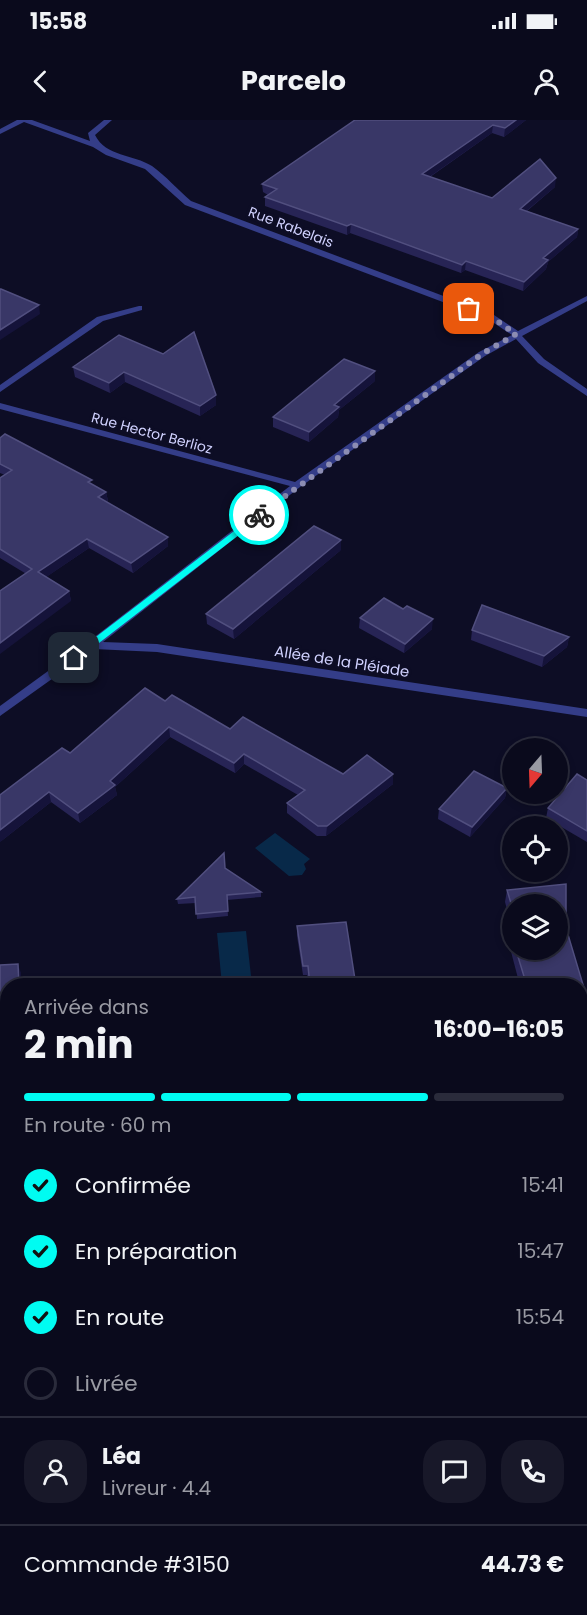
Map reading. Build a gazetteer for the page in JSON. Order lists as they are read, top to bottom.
{
  "streets": {
    "street": ["Rue Rabelais", "Rue Hector Berlioz", "Allée de la Pléiade"]
  },
  "north": "bottom",
  "page": {
    "status": "15:58",
    "header": "Parcelo",
    "heading": ["2 min", "Arrivée dans", "16:00–16:05"],
    "panel": [
      "Léa",
      "Livreur · 4.4",
      "Commande #3150",
      "44.73 €"
    ],
    "bar": "En route · 60 m",
    "list": [
      ["Confirmée", "15:41"],
      ["En préparation", "15:47"],
      ["En route", "15:54"],
      "Livrée"
    ]
  }
}
